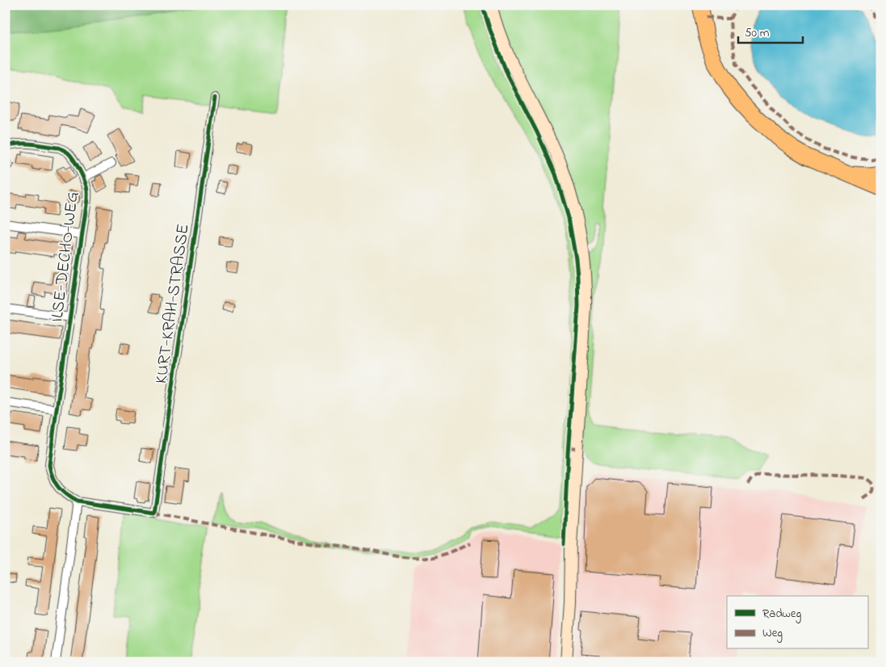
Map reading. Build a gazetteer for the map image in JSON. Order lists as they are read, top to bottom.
{
  "streets": {
    "street": ["ILSE-DECHO-WEG", "KURT-KRAH-STRASSE"]
  },
  "crossings": [
    ["ILSE-DECHO-WEG", "KURT-KRAH-STRASSE"]
  ],
  "legend": ["Radweg", "Weg"],
  "scale_bar": "50 m"
}
